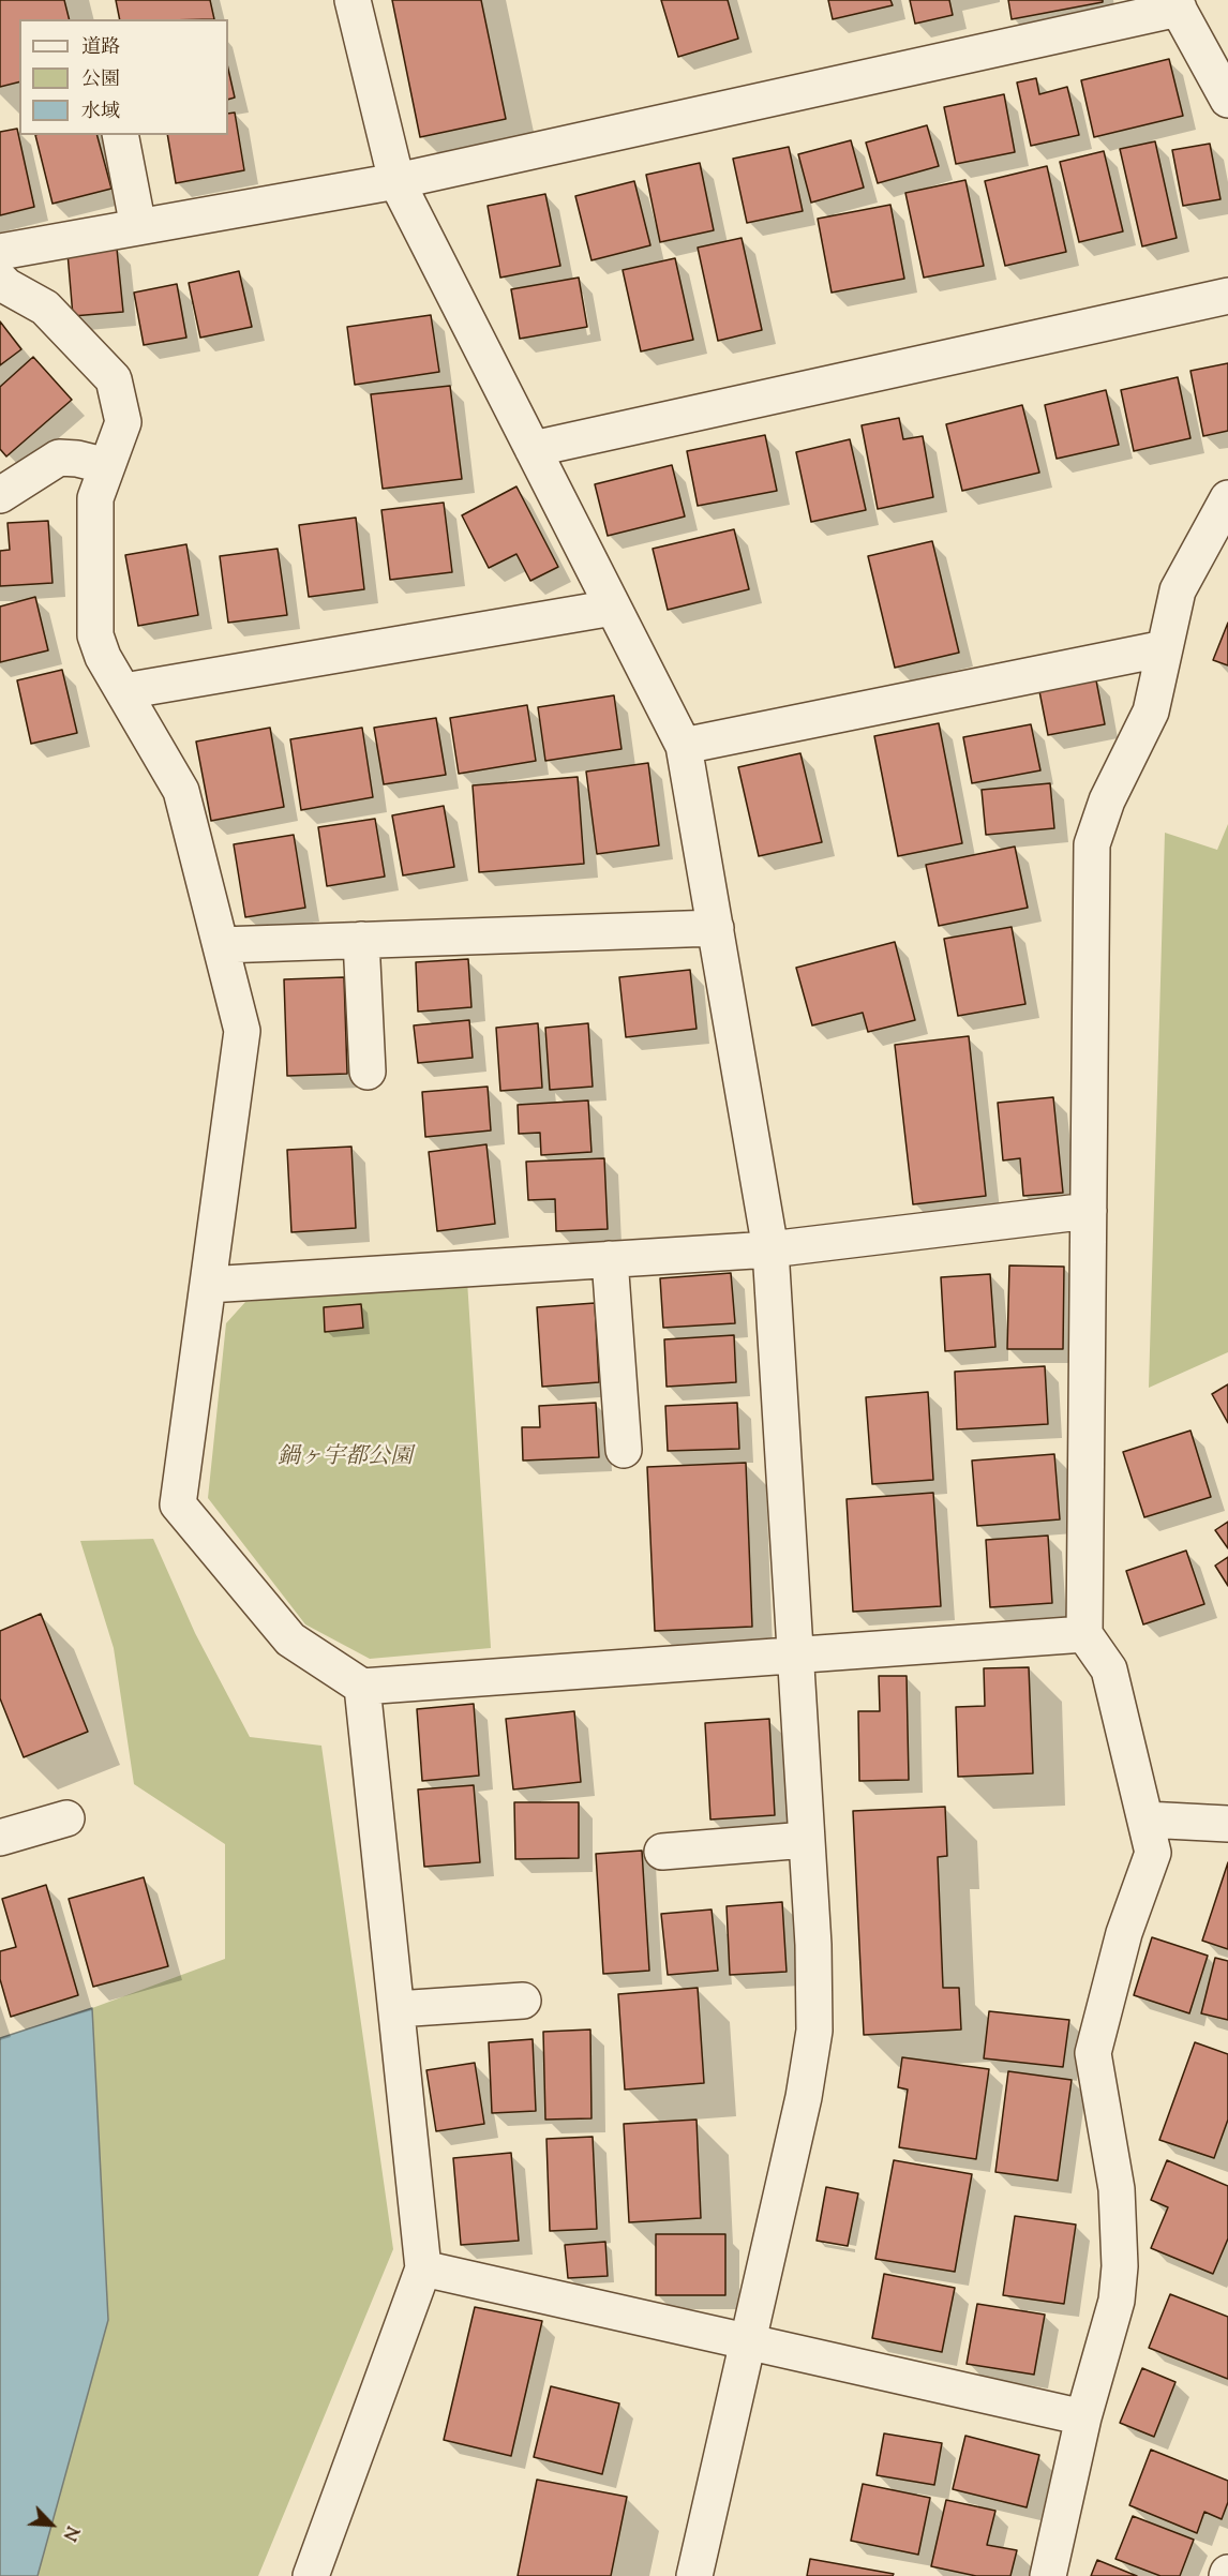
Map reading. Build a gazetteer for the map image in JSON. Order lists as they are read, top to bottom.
{
  "parks": ["鍋ヶ宇都公園"],
  "legend": ["道路", "公園", "水域"],
  "north": "bottom right"
}
